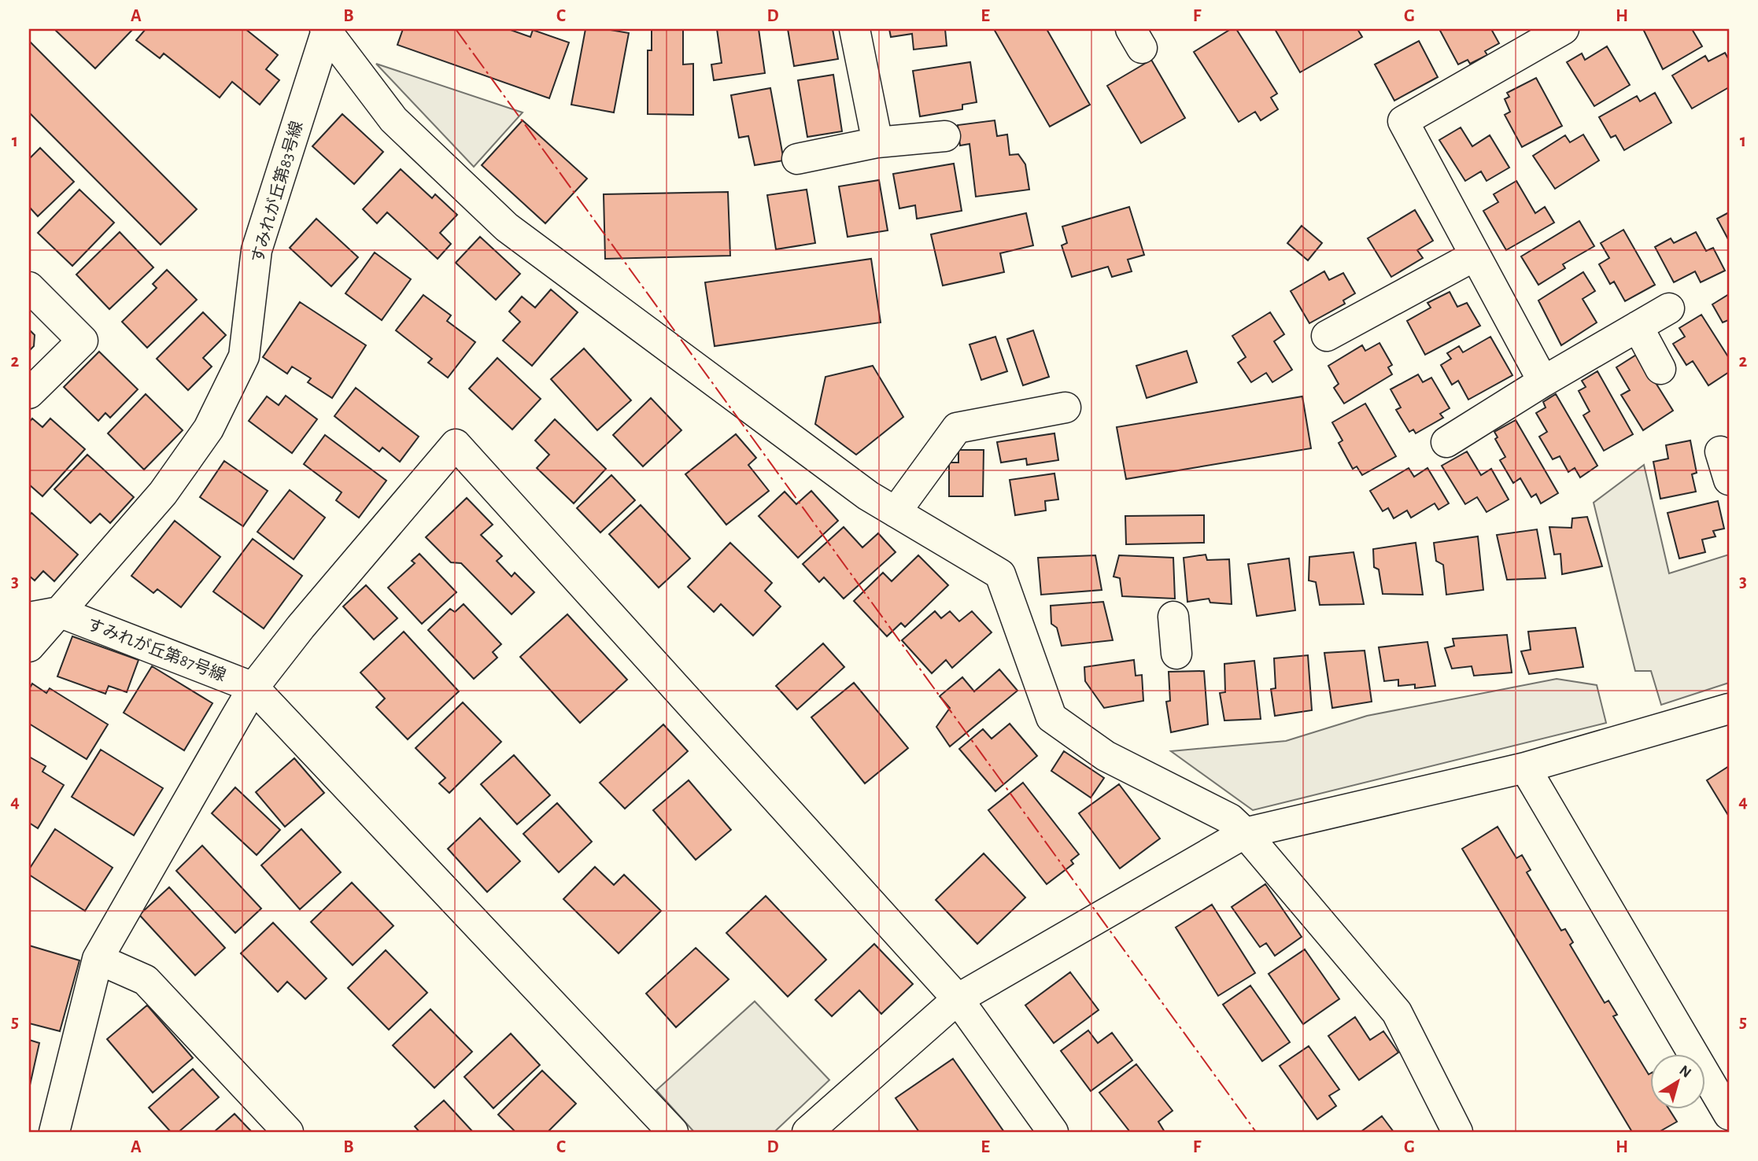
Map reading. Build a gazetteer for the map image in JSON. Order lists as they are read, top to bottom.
{
  "streets": {
    "street": ["すみれが丘第83号線", "すみれが丘第87号線"]
  },
  "crossings": [
    ["すみれが丘第83号線", "すみれが丘第87号線"]
  ],
  "north": "top right",
  "grid": {
    "columns": [
      "A",
      "B",
      "C",
      "D",
      "E",
      "F",
      "G",
      "H"
    ],
    "rows": [
      "1",
      "2",
      "3",
      "4",
      "5"
    ]
  }
}
